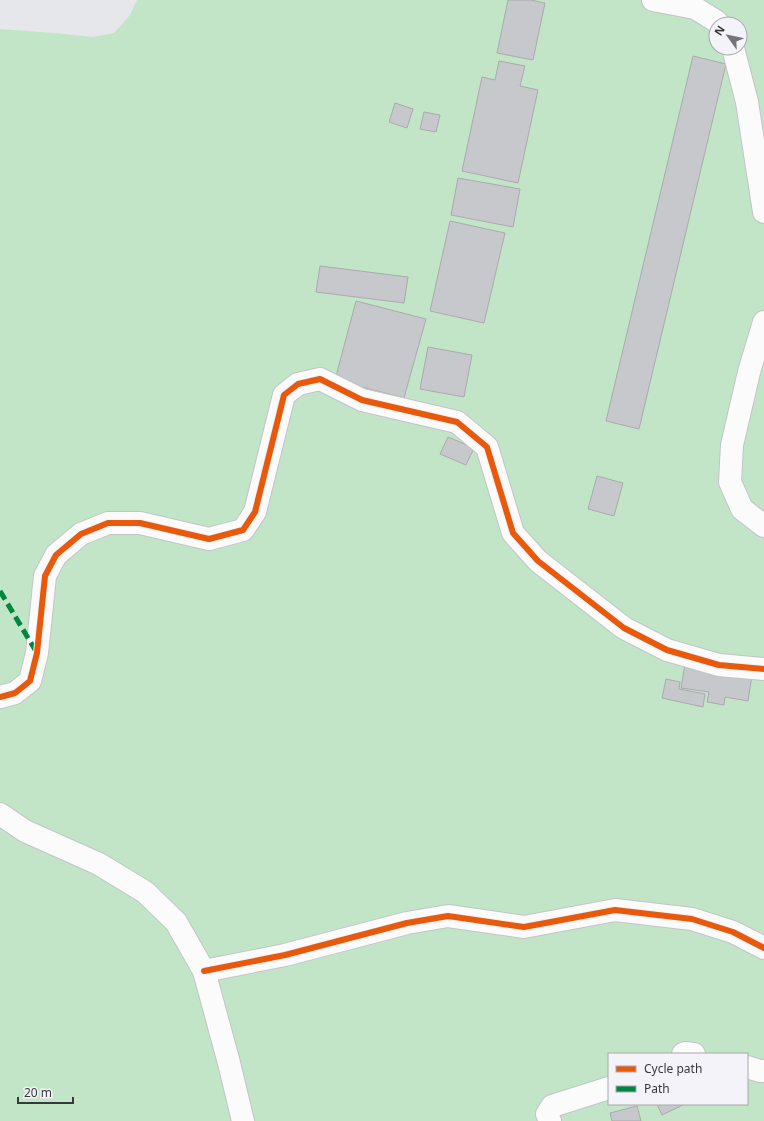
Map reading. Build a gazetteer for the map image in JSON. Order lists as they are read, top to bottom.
{
  "legend": ["Cycle path", "Path"],
  "scale_bar": "20 m",
  "north": "top left"
}
